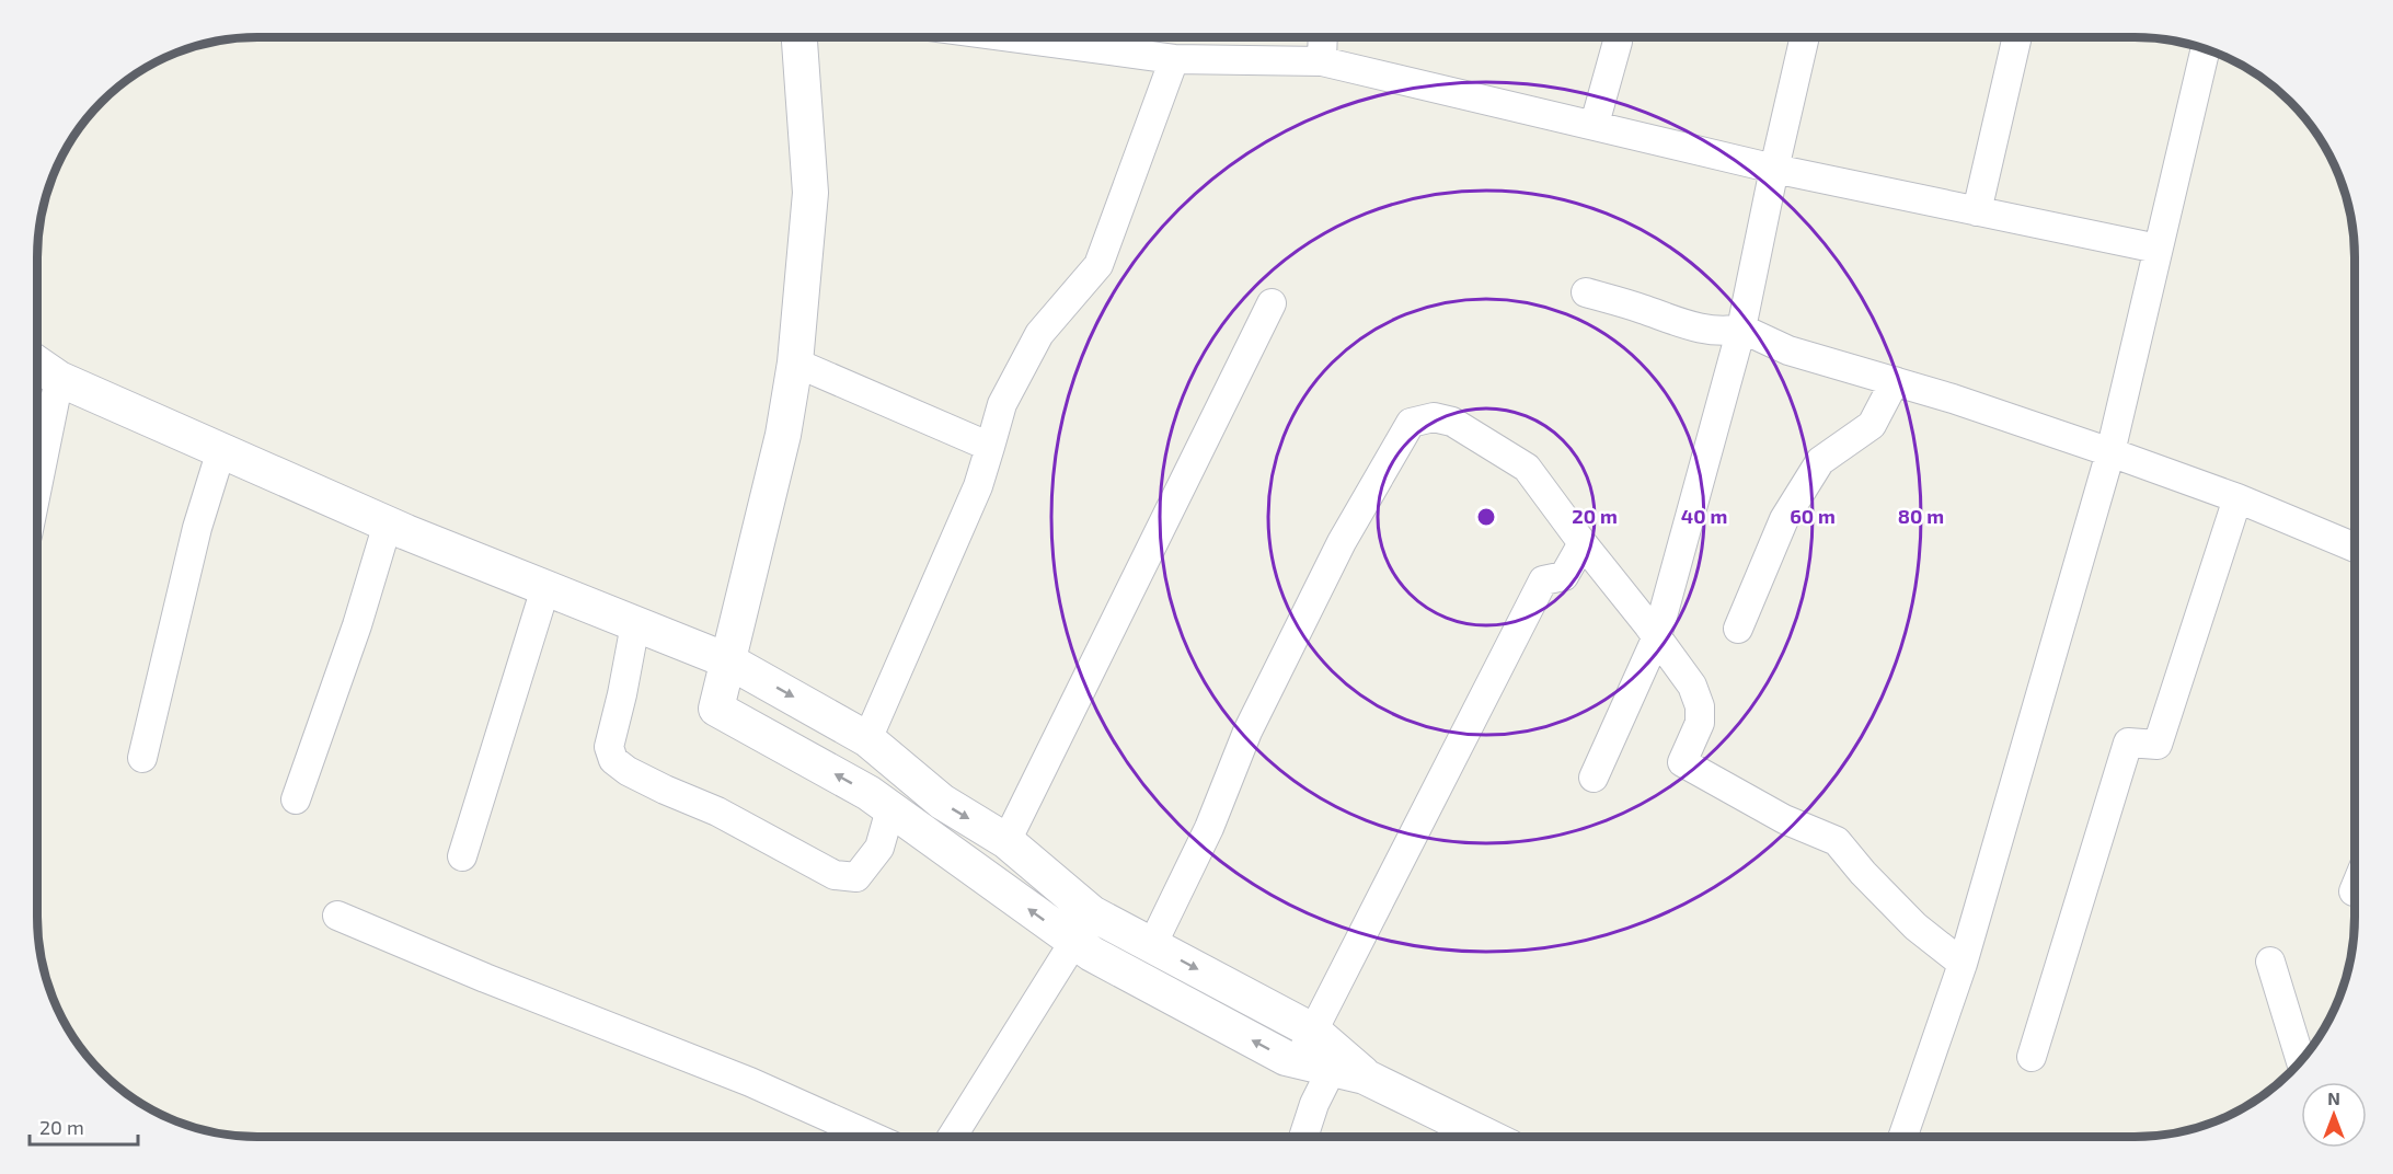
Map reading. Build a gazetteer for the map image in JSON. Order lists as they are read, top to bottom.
{
  "scale_bar": "20 m",
  "north": "top",
  "rings": [
    "20 m",
    "40 m",
    "60 m",
    "80 m"
  ]
}
